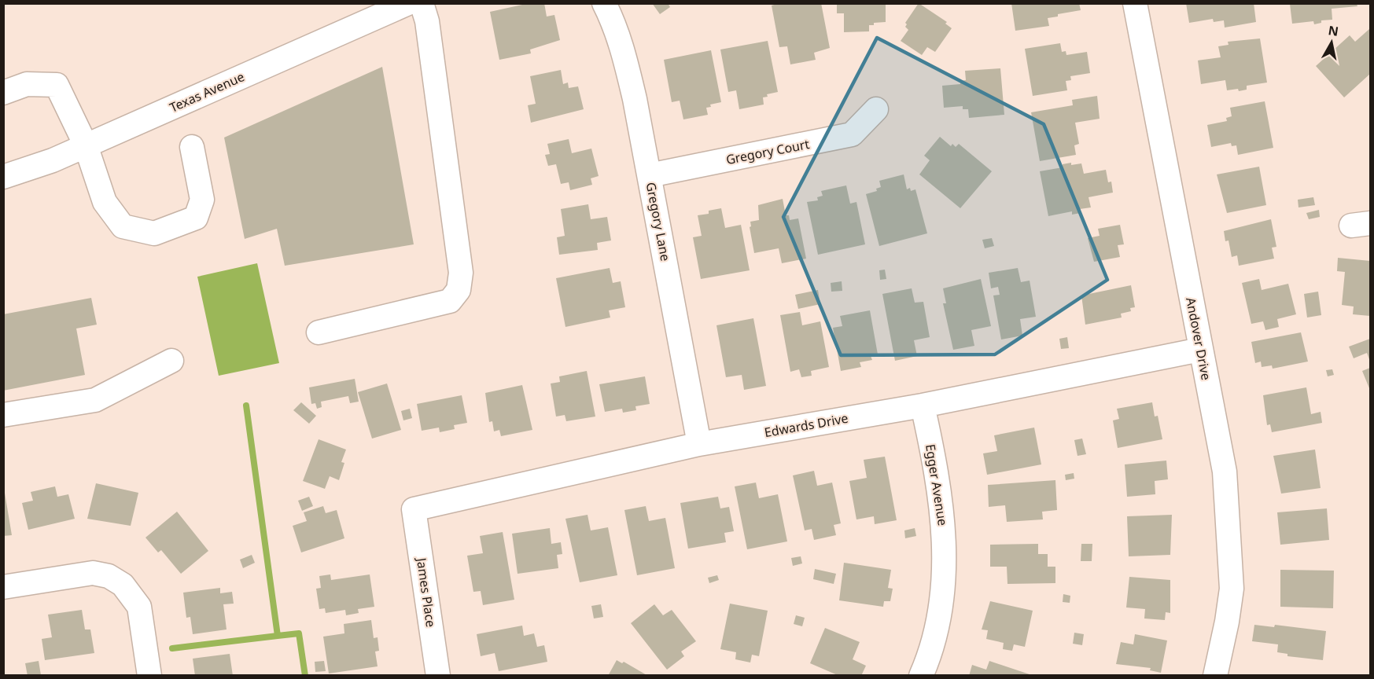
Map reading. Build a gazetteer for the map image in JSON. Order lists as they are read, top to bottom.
{
  "streets": {
    "street": [
      "Texas Avenue",
      "Gregory Court",
      "Gregory Lane",
      "Andover Drive",
      "Edwards Drive",
      "Egger Avenue",
      "James Place"
    ]
  },
  "crossings": [
    ["Gregory Court", "Gregory Lane"],
    ["Gregory Lane", "Edwards Drive"],
    ["Andover Drive", "Edwards Drive"],
    ["Edwards Drive", "Egger Avenue"],
    ["Edwards Drive", "James Place"]
  ],
  "north": "top"
}
